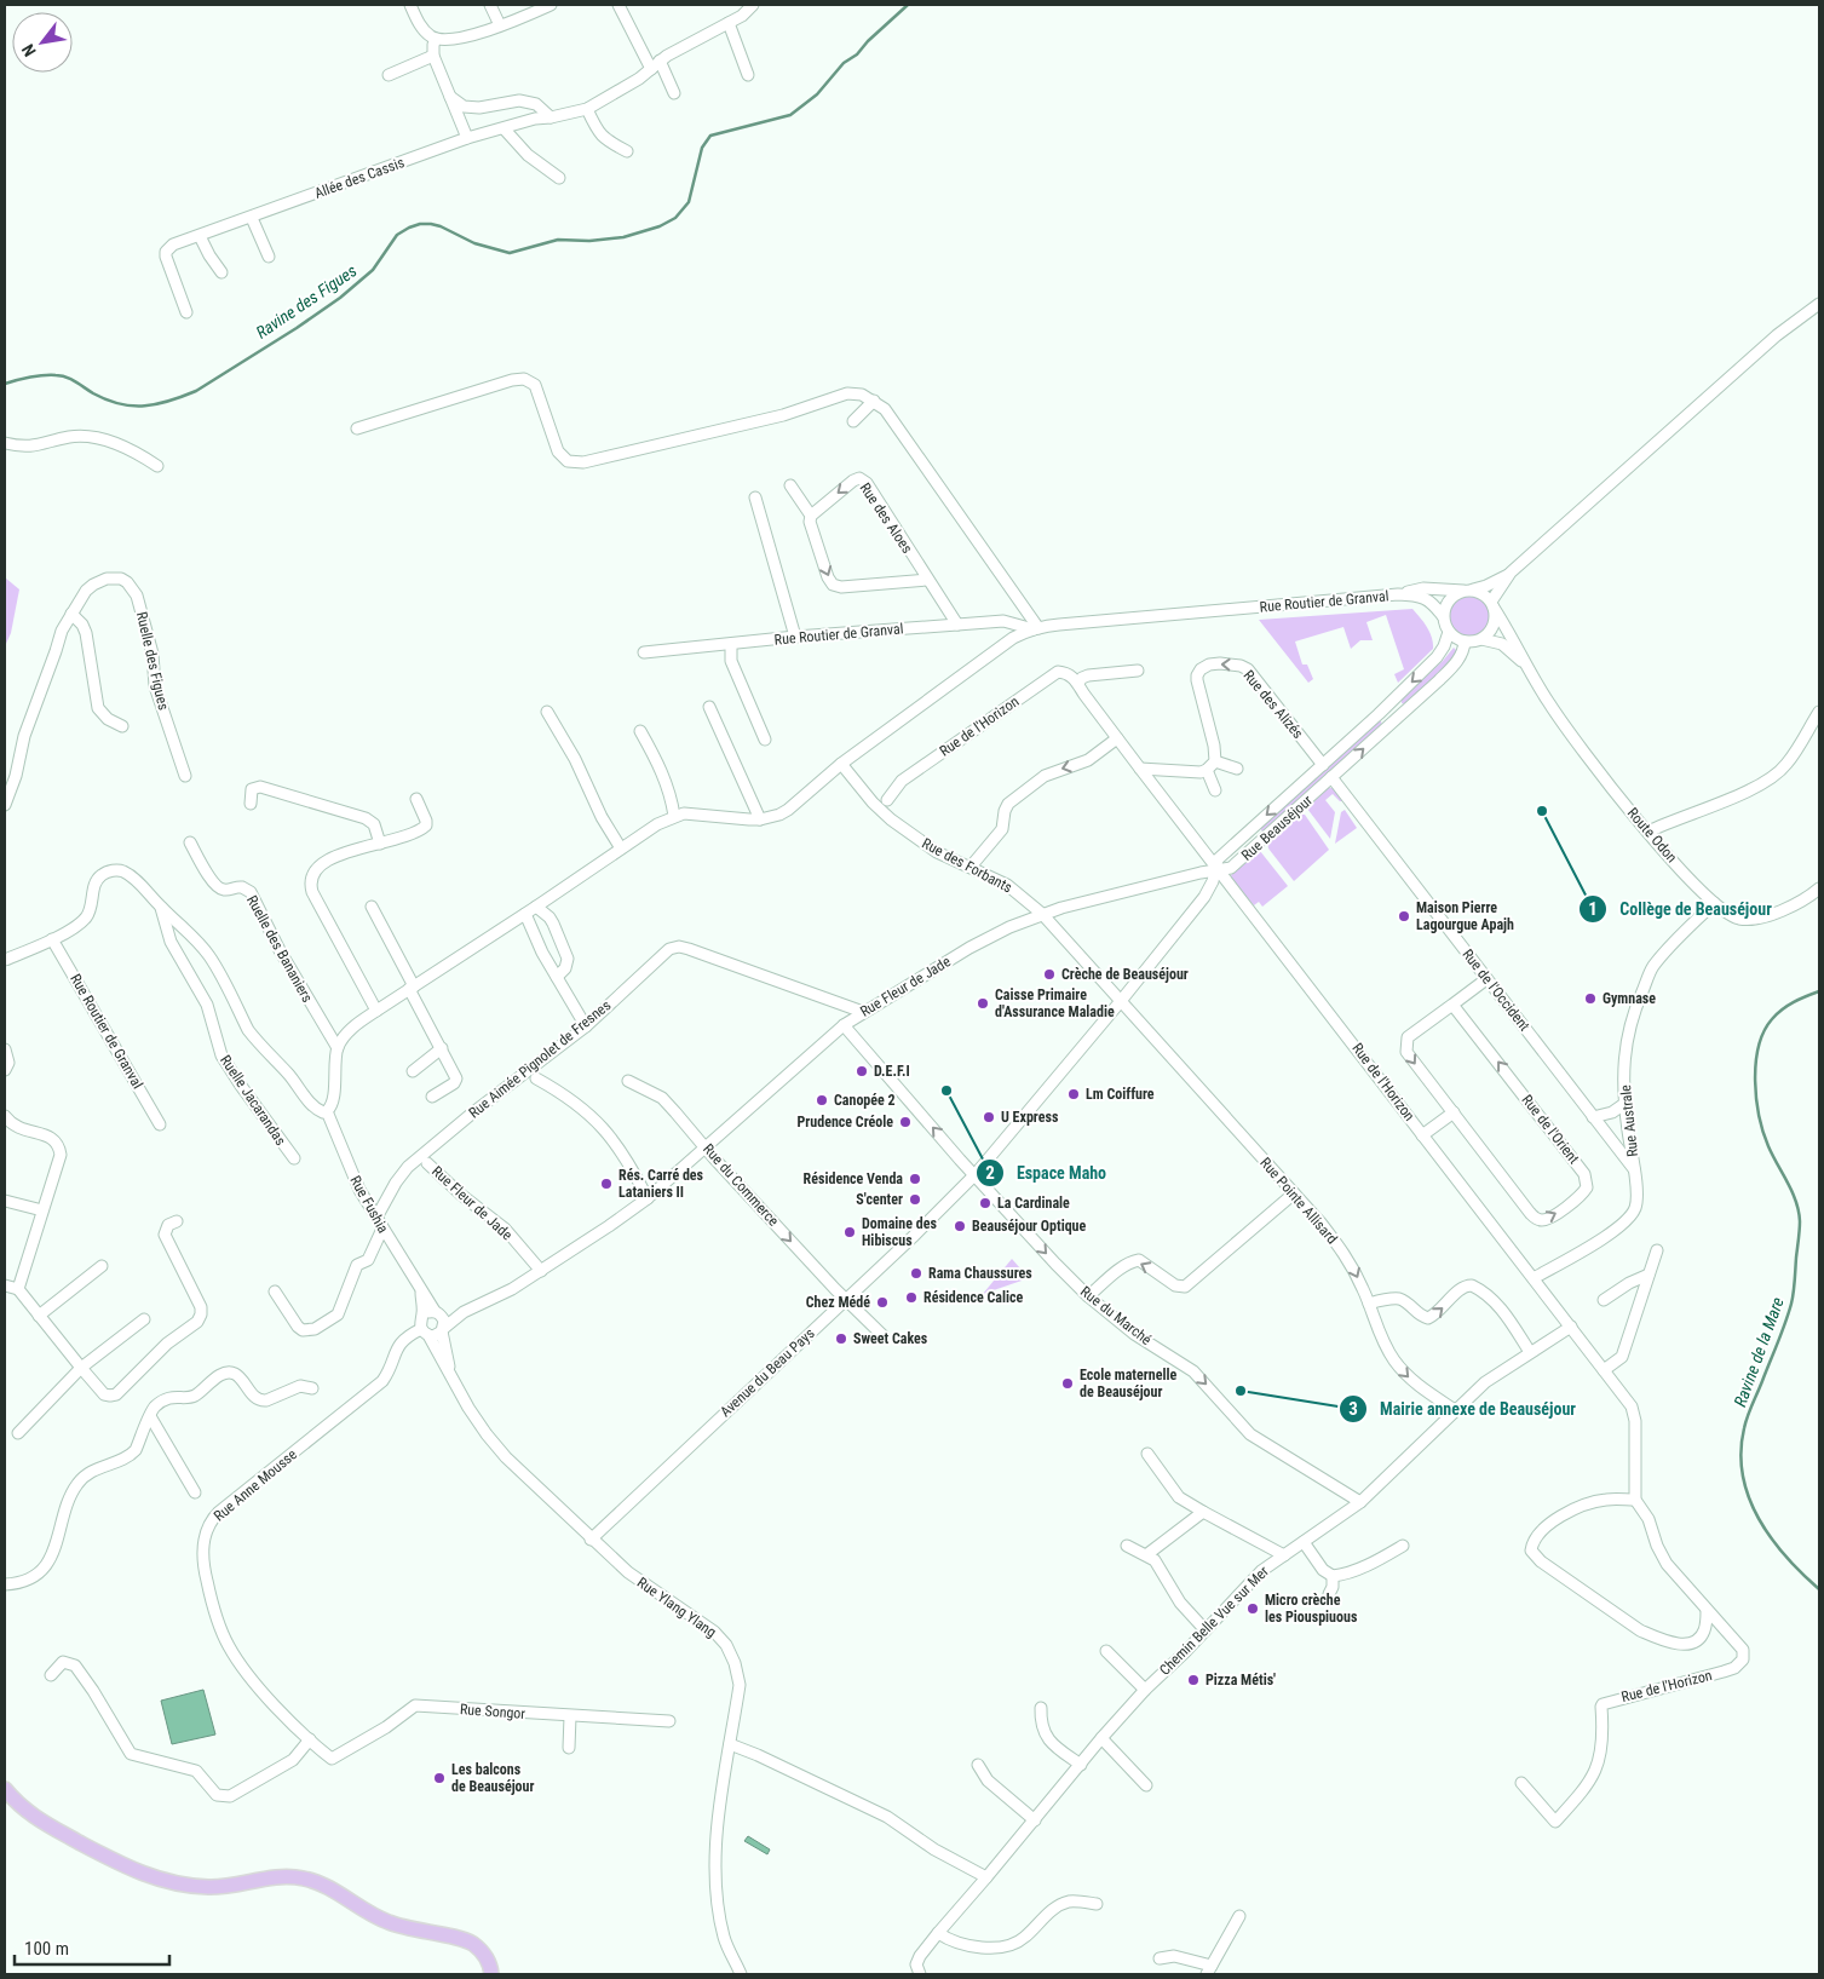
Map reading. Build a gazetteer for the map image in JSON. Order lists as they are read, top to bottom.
{
  "streets": {
    "street": [
      "Allée des Cassis",
      "Rue des Aloes",
      "Rue Routier de Granval",
      "Ruelle des Figues",
      "Rue des Alizés",
      "Rue de l'Horizon",
      "Rue Beauséjour",
      "Route Odon",
      "Rue des Forbants",
      "Ruelle des Bananiers",
      "Rue Fleur de Jade",
      "Rue de l'Occident",
      "Rue Aimée Pignolet de Fresnes",
      "Ruelle Jacarandas",
      "Rue Australe",
      "Rue de l'Orient",
      "Rue du Commerce",
      "Rue Pointe Allisard",
      "Rue Fushia",
      "Rue du Marché",
      "Avenue du Beau Pays",
      "Rue Anne Mousse",
      "Rue Ylang Ylang",
      "Chemin Belle Vue sur Mer",
      "Rue Songor"
    ]
  },
  "crossings": [
    ["Rue des Aloes", "Rue Routier de Granval"],
    ["Rue Routier de Granval", "Rue des Forbants"],
    ["Rue Routier de Granval", "Ruelle des Bananiers"],
    ["Rue des Alizés", "Rue Beauséjour"],
    ["Rue de l'Horizon", "Rue Beauséjour"],
    ["Rue de l'Horizon", "Rue Fleur de Jade"],
    ["Rue de l'Horizon", "Rue Australe"],
    ["Rue de l'Horizon", "Avenue du Beau Pays"],
    ["Rue de l'Horizon", "Chemin Belle Vue sur Mer"],
    ["Rue Beauséjour", "Route Odon"],
    ["Rue Beauséjour", "Rue Fleur de Jade"],
    ["Rue Beauséjour", "Rue de l'Occident"],
    ["Rue Beauséjour", "Avenue du Beau Pays"],
    ["Route Odon", "Rue Australe"],
    ["Rue des Forbants", "Rue Fleur de Jade"],
    ["Rue des Forbants", "Rue Pointe Allisard"],
    ["Rue des Forbants", "Avenue du Beau Pays"],
    ["Rue Fleur de Jade", "Rue Aimée Pignolet de Fresnes"],
    ["Rue Fleur de Jade", "Rue du Commerce"],
    ["Rue Fleur de Jade", "Rue Fushia"],
    ["Rue Fleur de Jade", "Rue du Marché"],
    ["Rue Fleur de Jade", "Avenue du Beau Pays"],
    ["Rue Fleur de Jade", "Rue Anne Mousse"],
    ["Rue Fleur de Jade", "Rue Ylang Ylang"],
    ["Rue de l'Occident", "Rue Australe"],
    ["Rue de l'Occident", "Rue de l'Orient"],
    ["Rue Aimée Pignolet de Fresnes", "Rue Fushia"],
    ["Rue du Commerce", "Avenue du Beau Pays"],
    ["Rue Pointe Allisard", "Avenue du Beau Pays"],
    ["Rue Pointe Allisard", "Chemin Belle Vue sur Mer"],
    ["Rue Fushia", "Rue Anne Mousse"],
    ["Rue Fushia", "Rue Ylang Ylang"],
    ["Rue du Marché", "Avenue du Beau Pays"],
    ["Rue du Marché", "Chemin Belle Vue sur Mer"],
    ["Avenue du Beau Pays", "Rue Ylang Ylang"],
    ["Rue Anne Mousse", "Rue Ylang Ylang"],
    ["Rue Anne Mousse", "Rue Songor"]
  ],
  "one_way": ["Rue du Commerce", "Rue Pointe Allisard"],
  "water": ["Ravine des Figues", "Ravine de la Mare"],
  "places": [
    "Collège de Beauséjour",
    "Maison Pierre Lagourgue Apajh",
    "Crèche de Beauséjour",
    "Gymnase",
    "Caisse Primaire d'Assurance Maladie",
    "D.E.F.I",
    "Espace Maho",
    "Lm Coiffure",
    "Canopée 2",
    "U Express",
    "Prudence Créole",
    "Résidence Venda",
    "Rés. Carré des Lataniers II",
    "S'center",
    "La Cardinale",
    "Beauséjour Optique",
    "Domaine des Hibiscus",
    "Rama Chaussures",
    "Résidence Calice",
    "Chez Médé",
    "Sweet Cakes",
    "Ecole maternelle de Beauséjour",
    "Mairie annexe de Beauséjour",
    "Micro crèche les Piouspiuous",
    "Pizza Métis'",
    "Les balcons de Beauséjour"
  ],
  "scale_bar": "100 m",
  "north": "bottom left"
}
